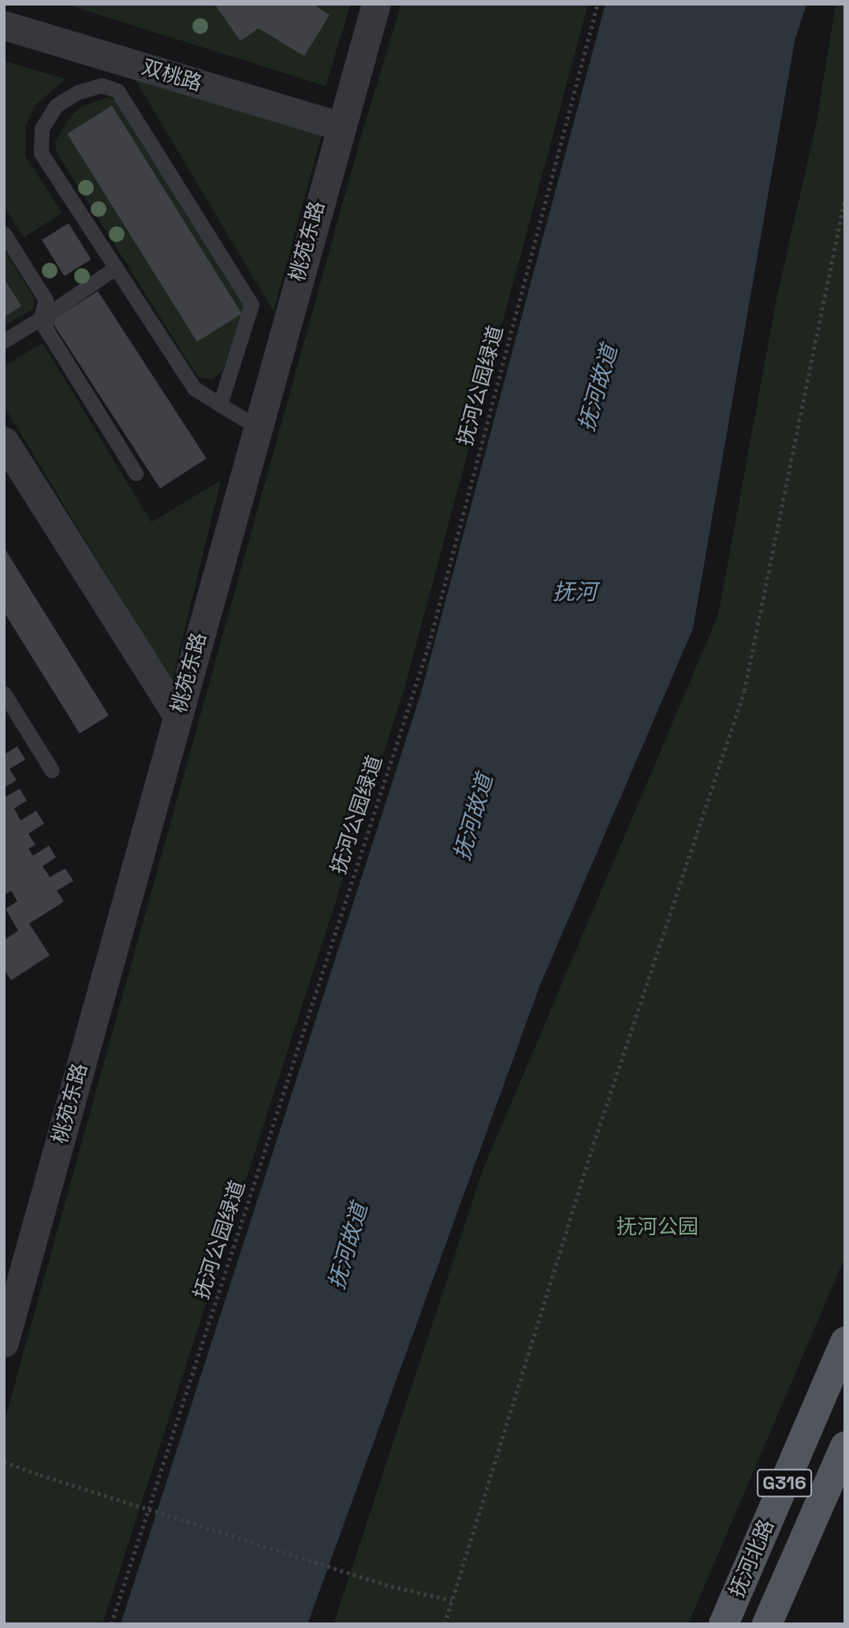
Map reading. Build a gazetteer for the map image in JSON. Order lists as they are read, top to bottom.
{
  "streets": {
    "main road": ["G316", "抚河北路"],
    "street": ["双桃路", "桃苑东路"],
    "path": ["抚河公园绿道"]
  },
  "crossings": [
    ["双桃路", "桃苑东路"]
  ],
  "water": ["抚河故道", "抚河"],
  "parks": ["抚河公园"]
}
